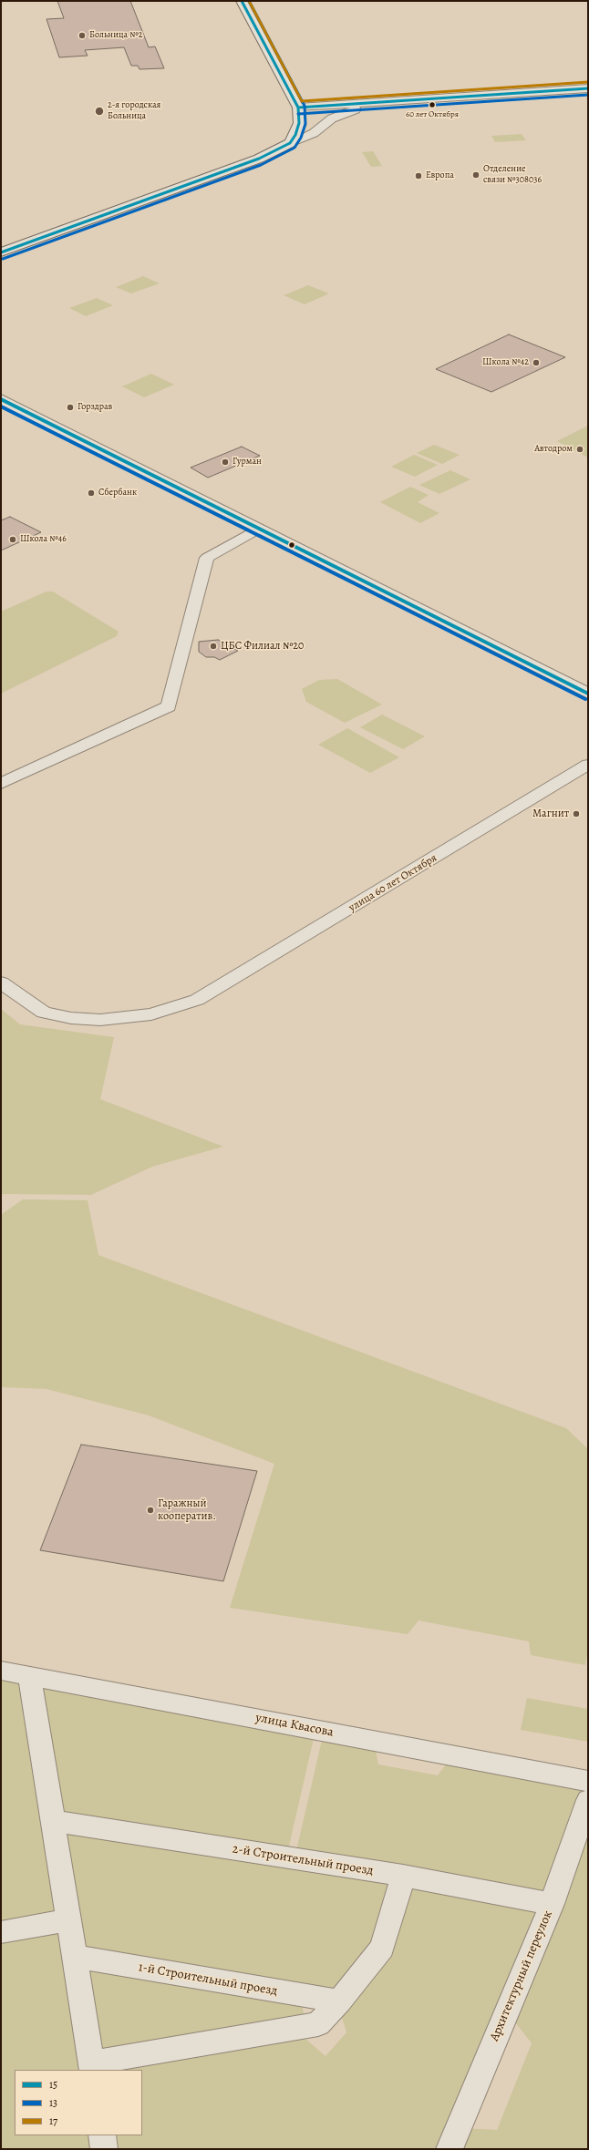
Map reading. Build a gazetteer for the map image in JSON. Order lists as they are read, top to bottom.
{
  "streets": {
    "street": [
      "улица 60 лет Октября",
      "улица Квасова",
      "2-й Строительный проезд",
      "Архитектурный переулок",
      "1-й Строительный проезд"
    ]
  },
  "crossings": [
    ["2-й Строительный проезд", "Архитектурный переулок"]
  ],
  "places": [
    "Больница №2",
    "60 лет Октября",
    "2-я городская Больница",
    "Отделение связи №308036",
    "Европа",
    "Школа №42",
    "Горздрав",
    "Автодром",
    "Гурман",
    "Сбербанк",
    "Школа №46",
    "ЦБС Филиал №20",
    "Магнит",
    "Гаражный кооператив."
  ],
  "lines": ["transit line 15", "transit line 13", "transit line 17"],
  "legend": ["15", "13", "17"]
}
